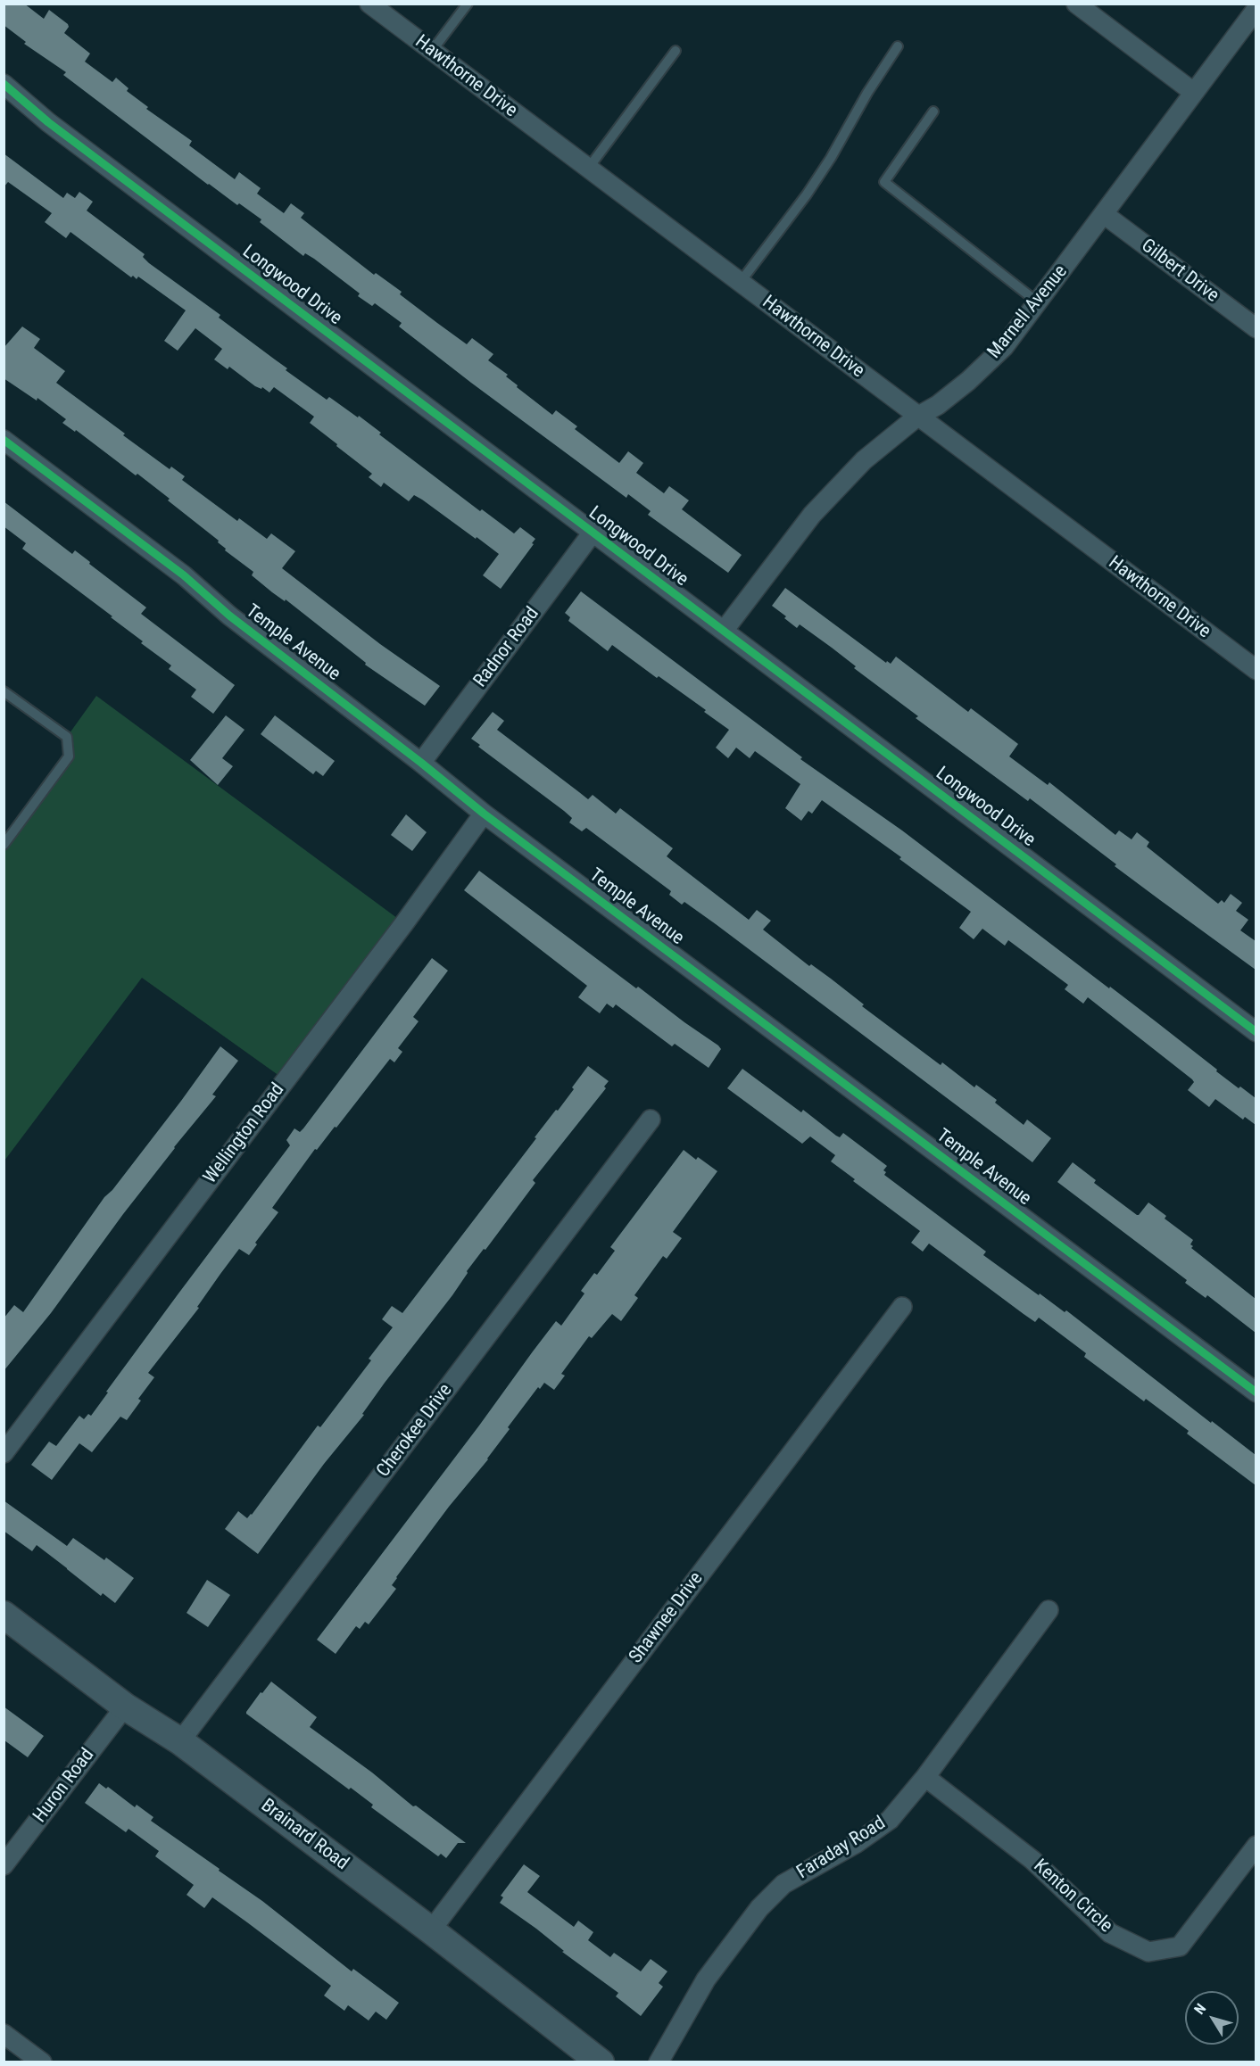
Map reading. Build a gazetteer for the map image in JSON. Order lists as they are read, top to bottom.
{
  "streets": {
    "main road": ["Brainard Road"],
    "street": [
      "Hawthorne Drive",
      "Gilbert Drive",
      "Longwood Drive",
      "Marnell Avenue",
      "Temple Avenue",
      "Radnor Road",
      "Wellington Road",
      "Cherokee Drive",
      "Shawnee Drive",
      "Huron Road",
      "Faraday Road",
      "Kenton Circle"
    ]
  },
  "crossings": [
    ["Hawthorne Drive", "Marnell Avenue"],
    ["Gilbert Drive", "Marnell Avenue"],
    ["Longwood Drive", "Marnell Avenue"],
    ["Longwood Drive", "Radnor Road"],
    ["Temple Avenue", "Radnor Road"],
    ["Temple Avenue", "Wellington Road"],
    ["Cherokee Drive", "Brainard Road"],
    ["Shawnee Drive", "Brainard Road"],
    ["Huron Road", "Brainard Road"],
    ["Faraday Road", "Kenton Circle"]
  ],
  "north": "top left"
}
